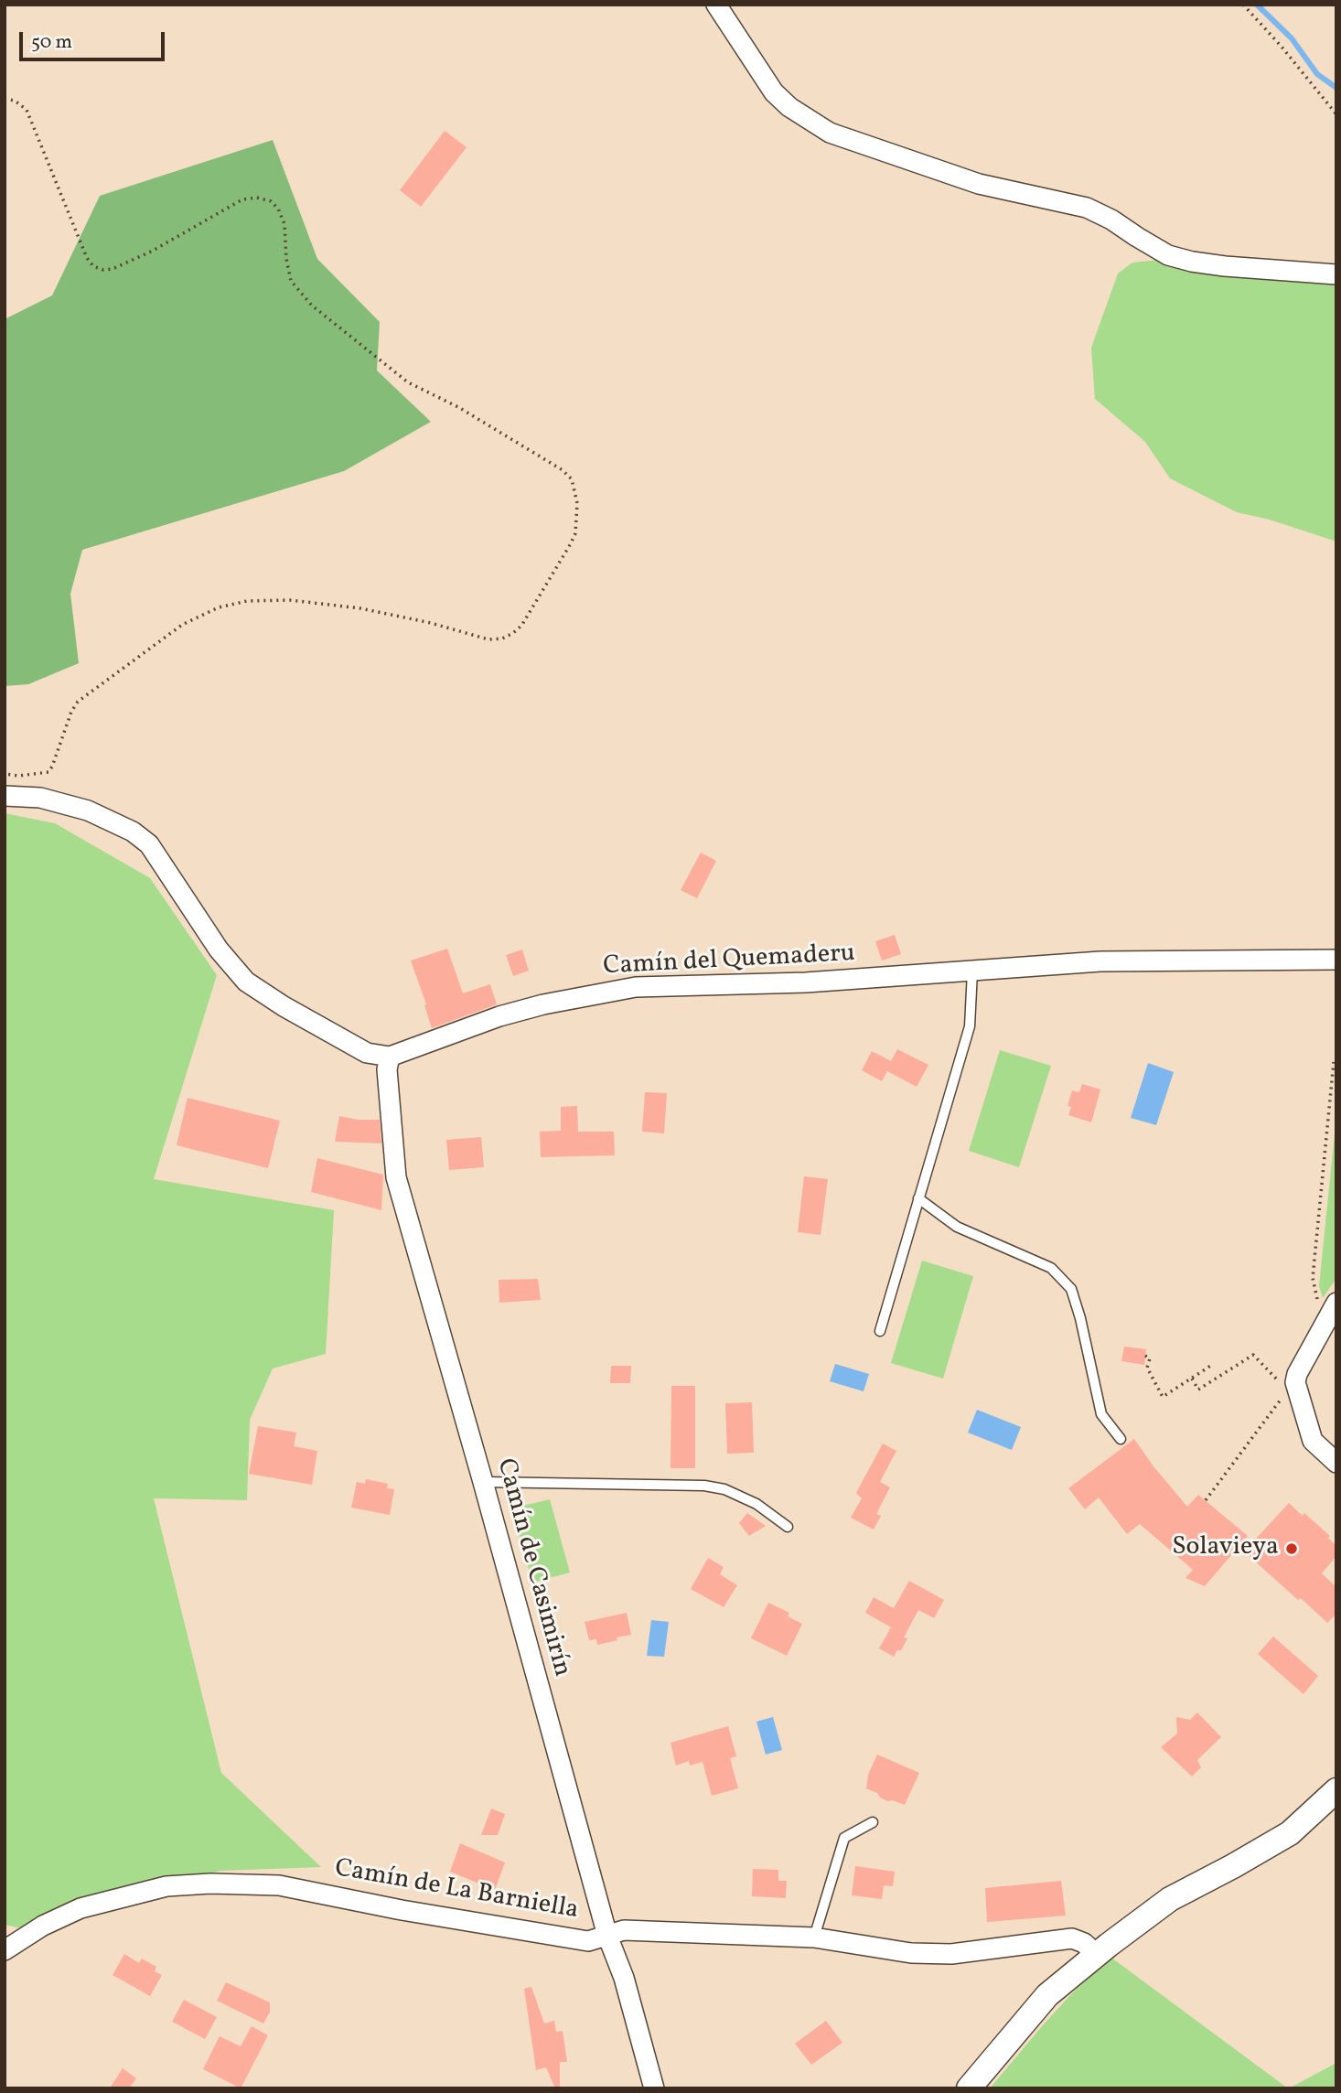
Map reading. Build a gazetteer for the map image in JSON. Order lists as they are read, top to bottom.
{
  "streets": {
    "street": ["Camín del Quemaderu", "Camín de Casimirín", "Camín de La Barniella"]
  },
  "crossings": [
    ["Camín del Quemaderu", "Camín de Casimirín"],
    ["Camín de Casimirín", "Camín de La Barniella"]
  ],
  "places": ["Solavieya"],
  "scale_bar": "50 m"
}
